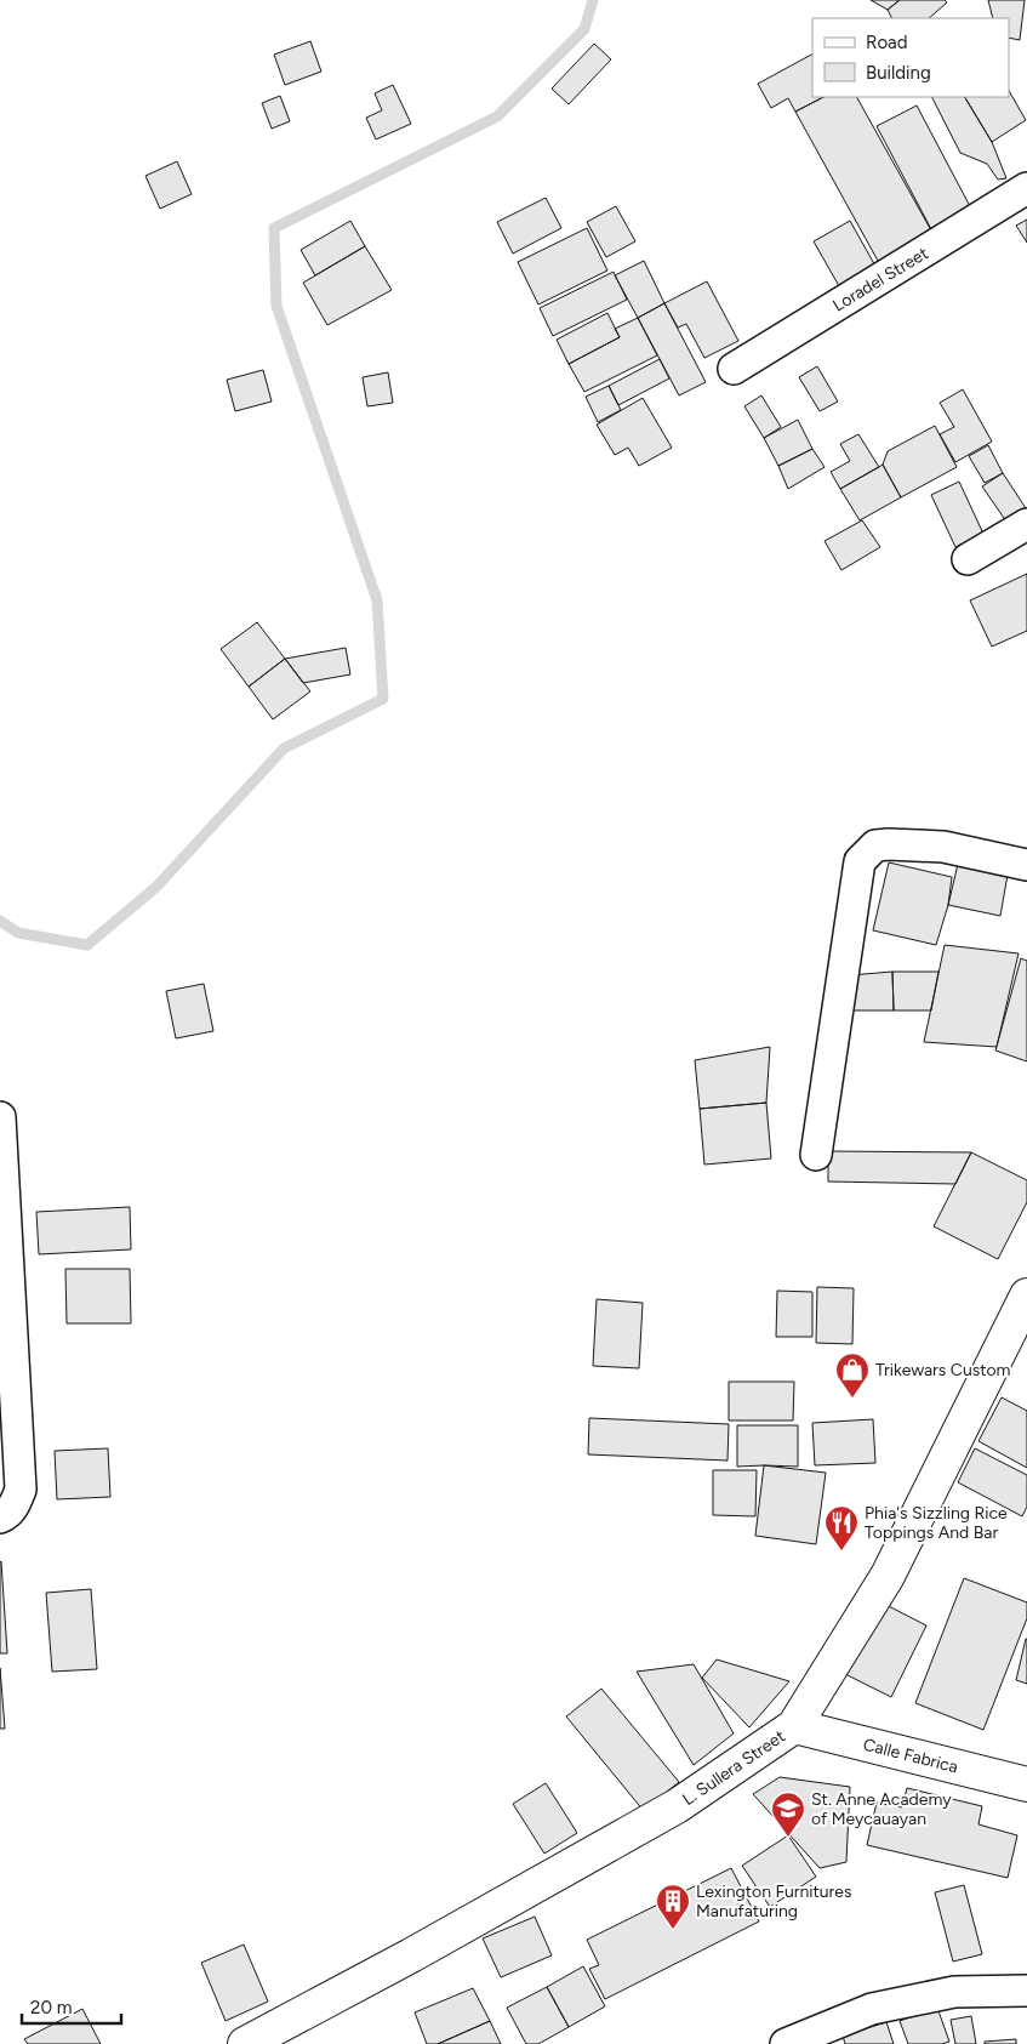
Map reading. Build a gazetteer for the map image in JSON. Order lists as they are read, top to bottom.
{
  "streets": {
    "street": ["Loradel Street", "Calle Fabrica", "L. Sullera Street"]
  },
  "crossings": [
    ["Calle Fabrica", "L. Sullera Street"]
  ],
  "places": {
    "shop": ["Trikewars Custom"],
    "restaurant": ["Phia's Sizzling Rice Toppings And Bar"],
    "school or university": ["St. Anne Academy of Meycauayan"],
    "building": ["Lexington Furnitures Manufaturing"]
  },
  "legend": ["Road", "Building"],
  "scale_bar": "20 m"
}
